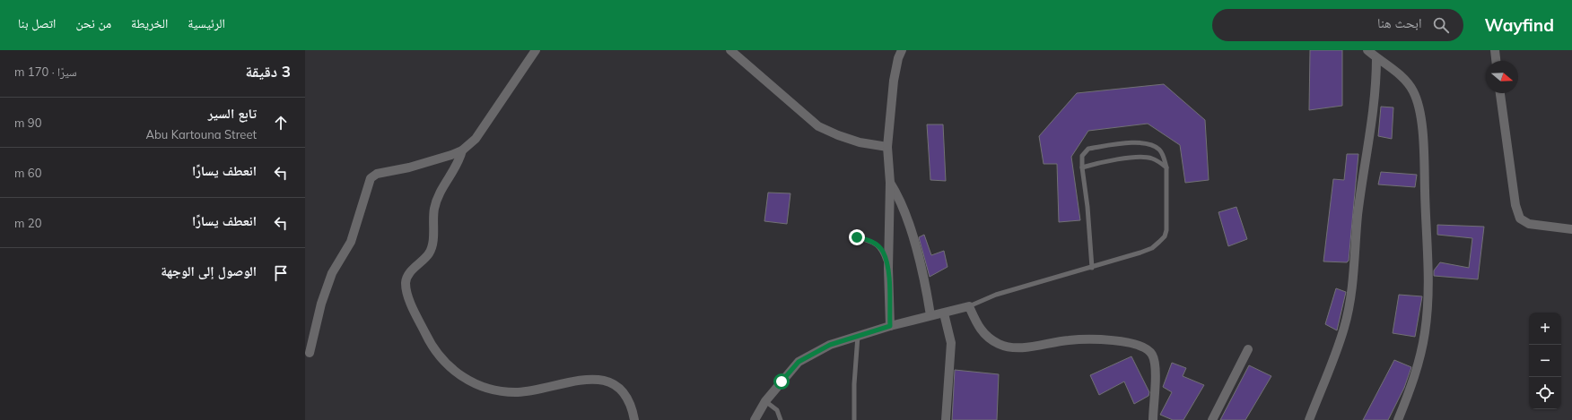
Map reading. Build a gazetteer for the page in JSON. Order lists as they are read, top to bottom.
{
  "north": "right",
  "page": {
    "header": "Wayfind",
    "search": "ابحث هنا",
    "nav": [
      "الرئيسية",
      "الخريطة",
      "من نحن",
      "اتصل بنا"
    ],
    "heading": ["3 دقيقة", "سيرًا · 170 m"],
    "list": [
      ["تابع السير", "Abu Kartouna Street", "90 m"],
      ["انعطف يسارًا", "60 m"],
      ["انعطف يسارًا", "20 m"],
      "الوصول إلى الوجهة"
    ],
    "map_buttons": ["+", "−"]
  }
}
